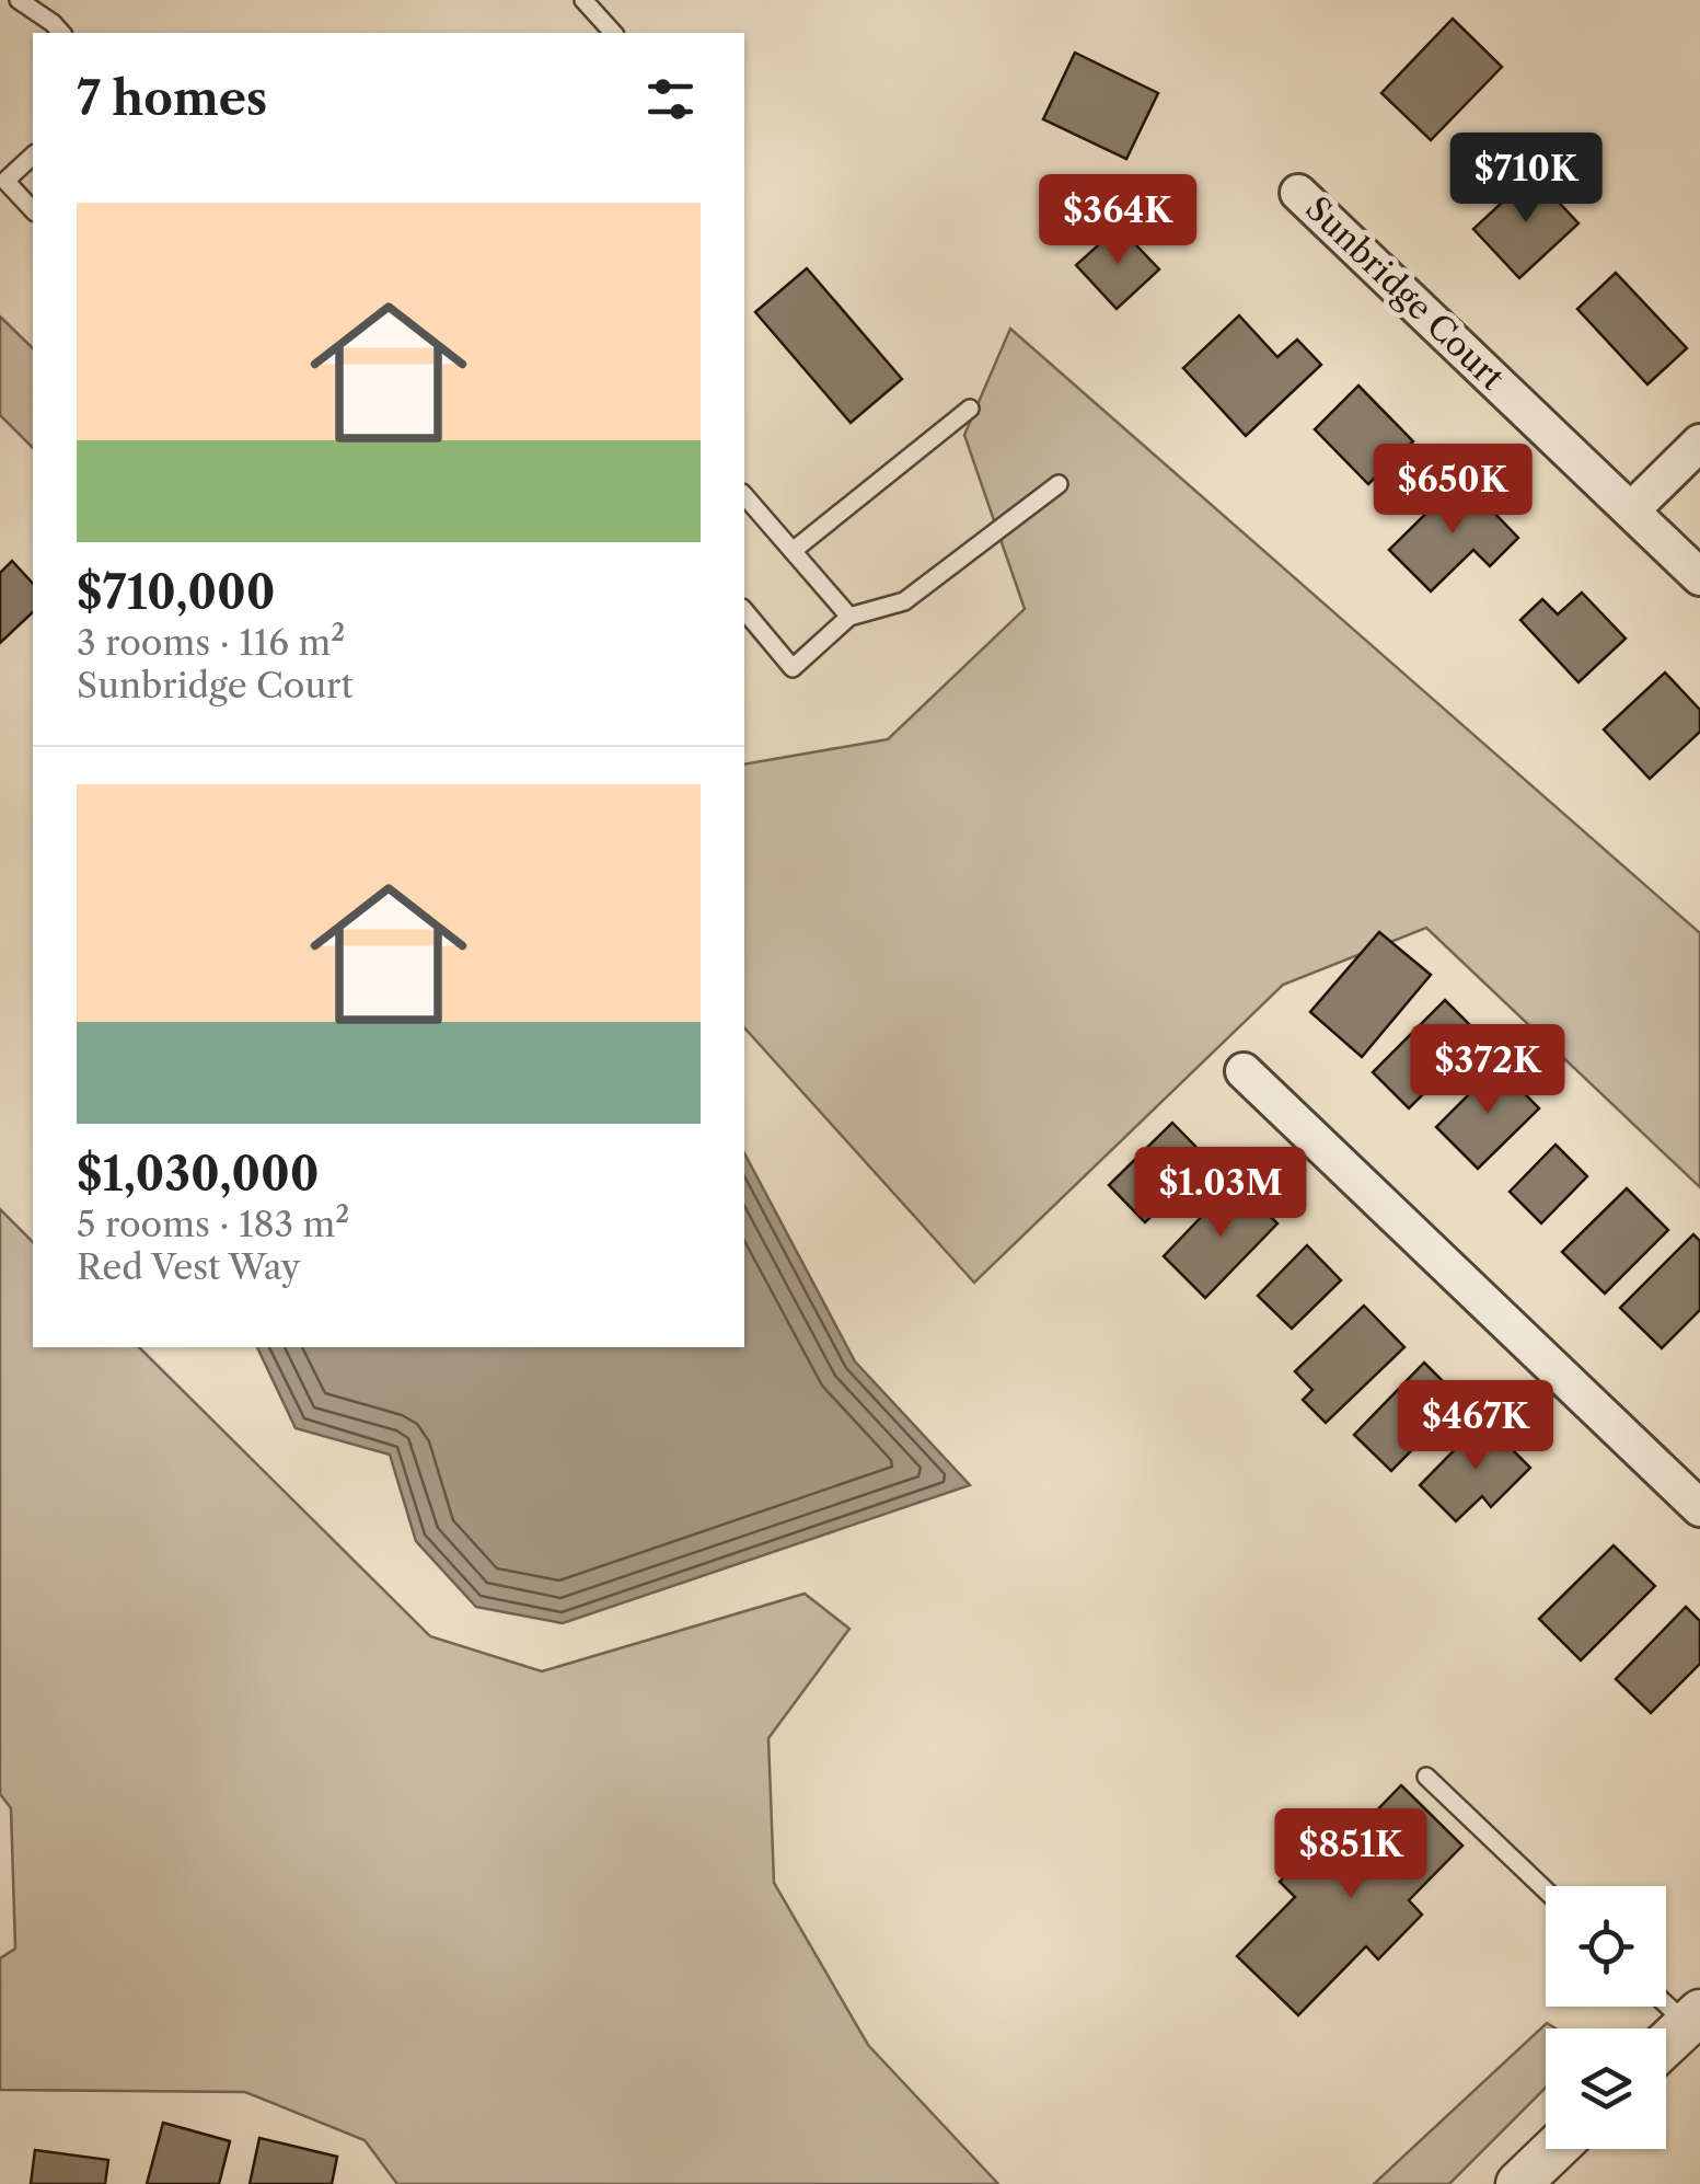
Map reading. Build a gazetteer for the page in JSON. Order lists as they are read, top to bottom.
{
  "streets": {
    "street": ["Sunbridge Court"]
  },
  "page": {
    "heading": "7 homes",
    "price": [
      "$710K",
      "$364K",
      "$650K",
      "$372K",
      "$1.03M",
      "$467K",
      "$851K"
    ],
    "list": [
      {
        "name": "$710,000",
        "note": "3 rooms · 116 m² · Sunbridge Court"
      },
      {
        "name": "$1,030,000",
        "note": "5 rooms · 183 m² · Red Vest Way"
      }
    ]
  }
}
